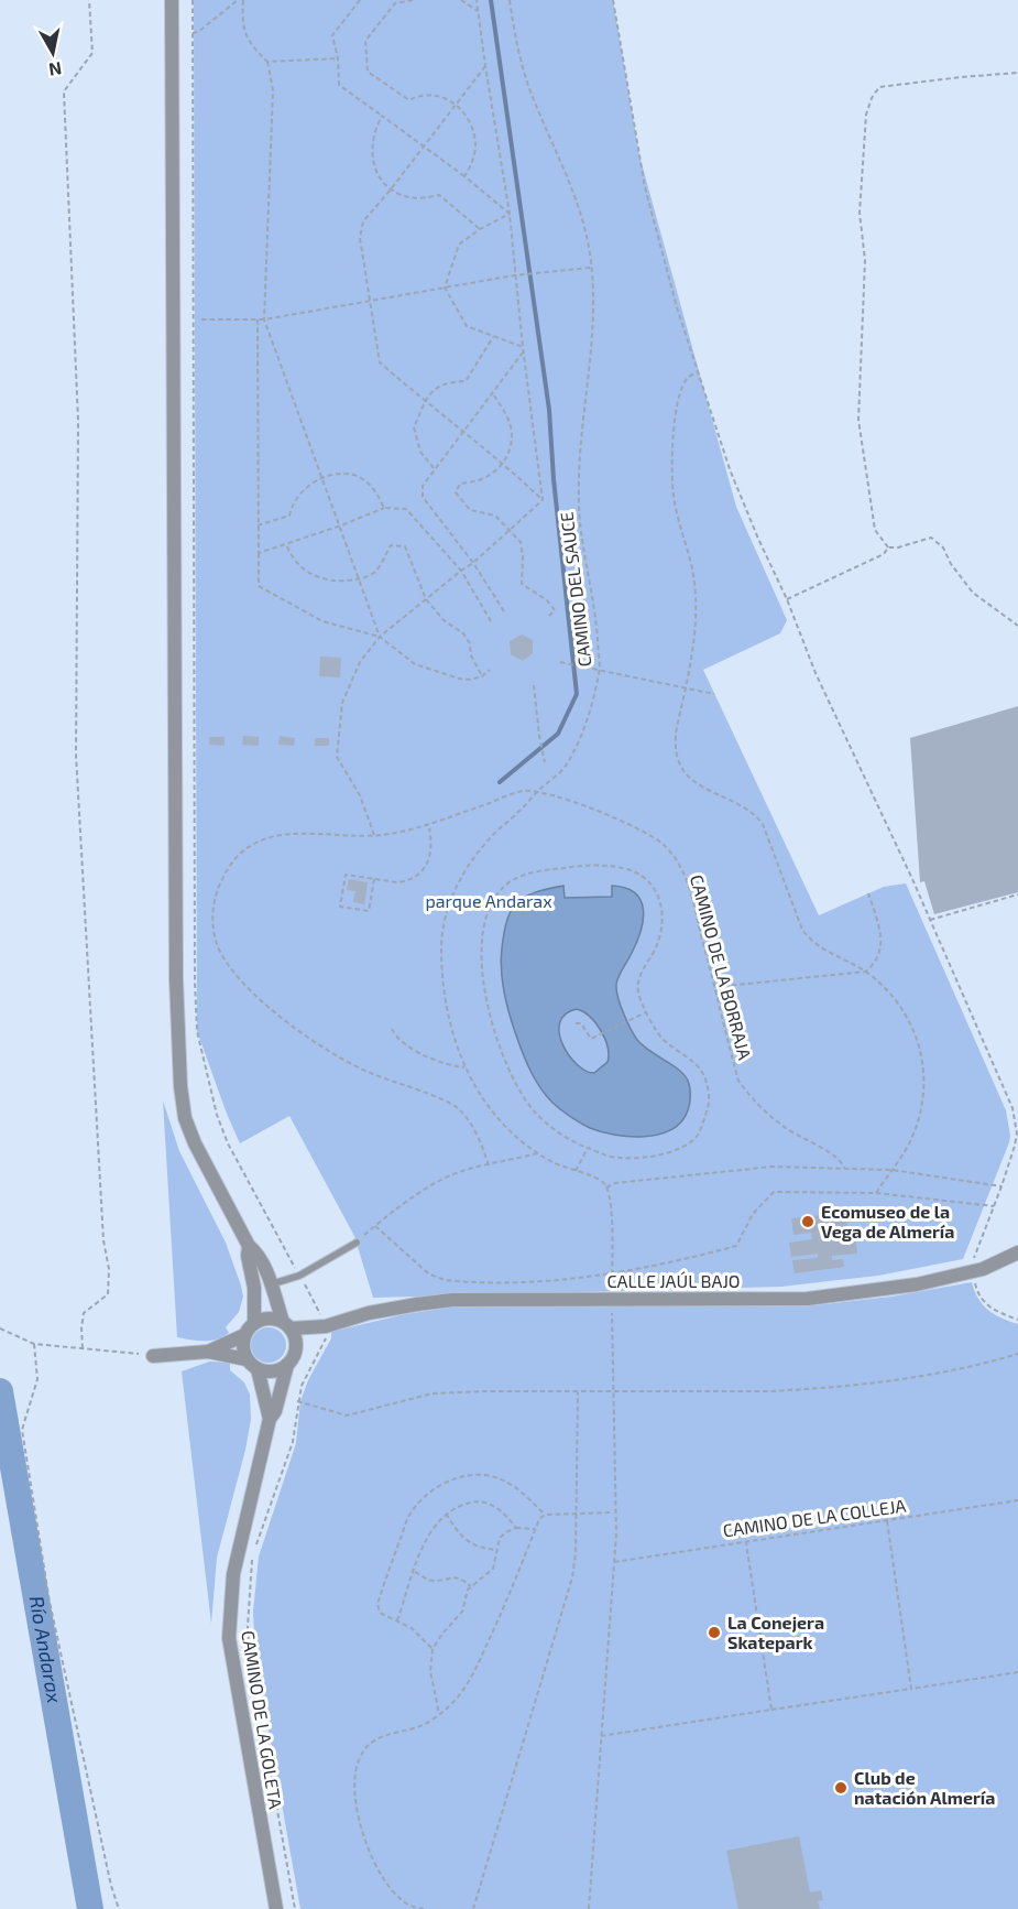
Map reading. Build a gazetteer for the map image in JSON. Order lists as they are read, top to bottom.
{
  "streets": {
    "street": ["CALLE JAÚL BAJO", "CAMINO DE LA GOLETA"],
    "path": ["CAMINO DEL SAUCE", "CAMINO DE LA BORRAJA", "CAMINO DE LA COLLEJA"]
  },
  "crossings": [
    ["CAMINO DEL SAUCE", "CAMINO DE LA BORRAJA"],
    ["CALLE JAÚL BAJO", "CAMINO DE LA GOLETA"]
  ],
  "water": ["Río Andarax"],
  "parks": ["parque Andarax"],
  "places": ["Ecomuseo de la Vega de Almería", "La Conejera Skatepark", "Club de natación Almería"],
  "north": "bottom"
}
